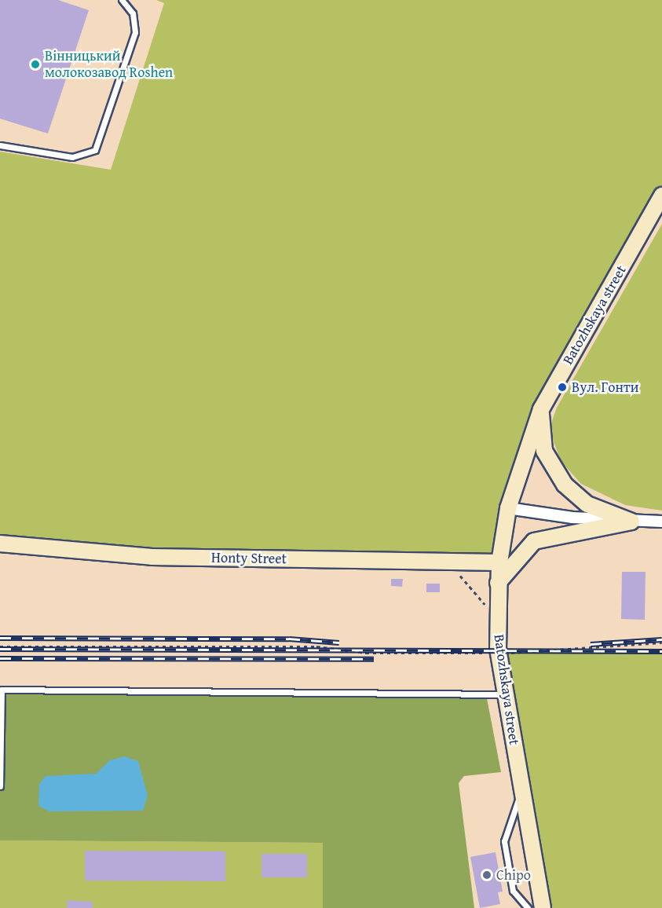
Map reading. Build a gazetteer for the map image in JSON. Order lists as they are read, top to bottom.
{
  "streets": {
    "street": ["Batozhskaya street", "Honty Street"]
  },
  "crossings": [
    ["Batozhskaya street", "Honty Street"]
  ],
  "places": ["Вінницький молокозавод Roshen", "Вул. Гонти", "Chipo"]
}
